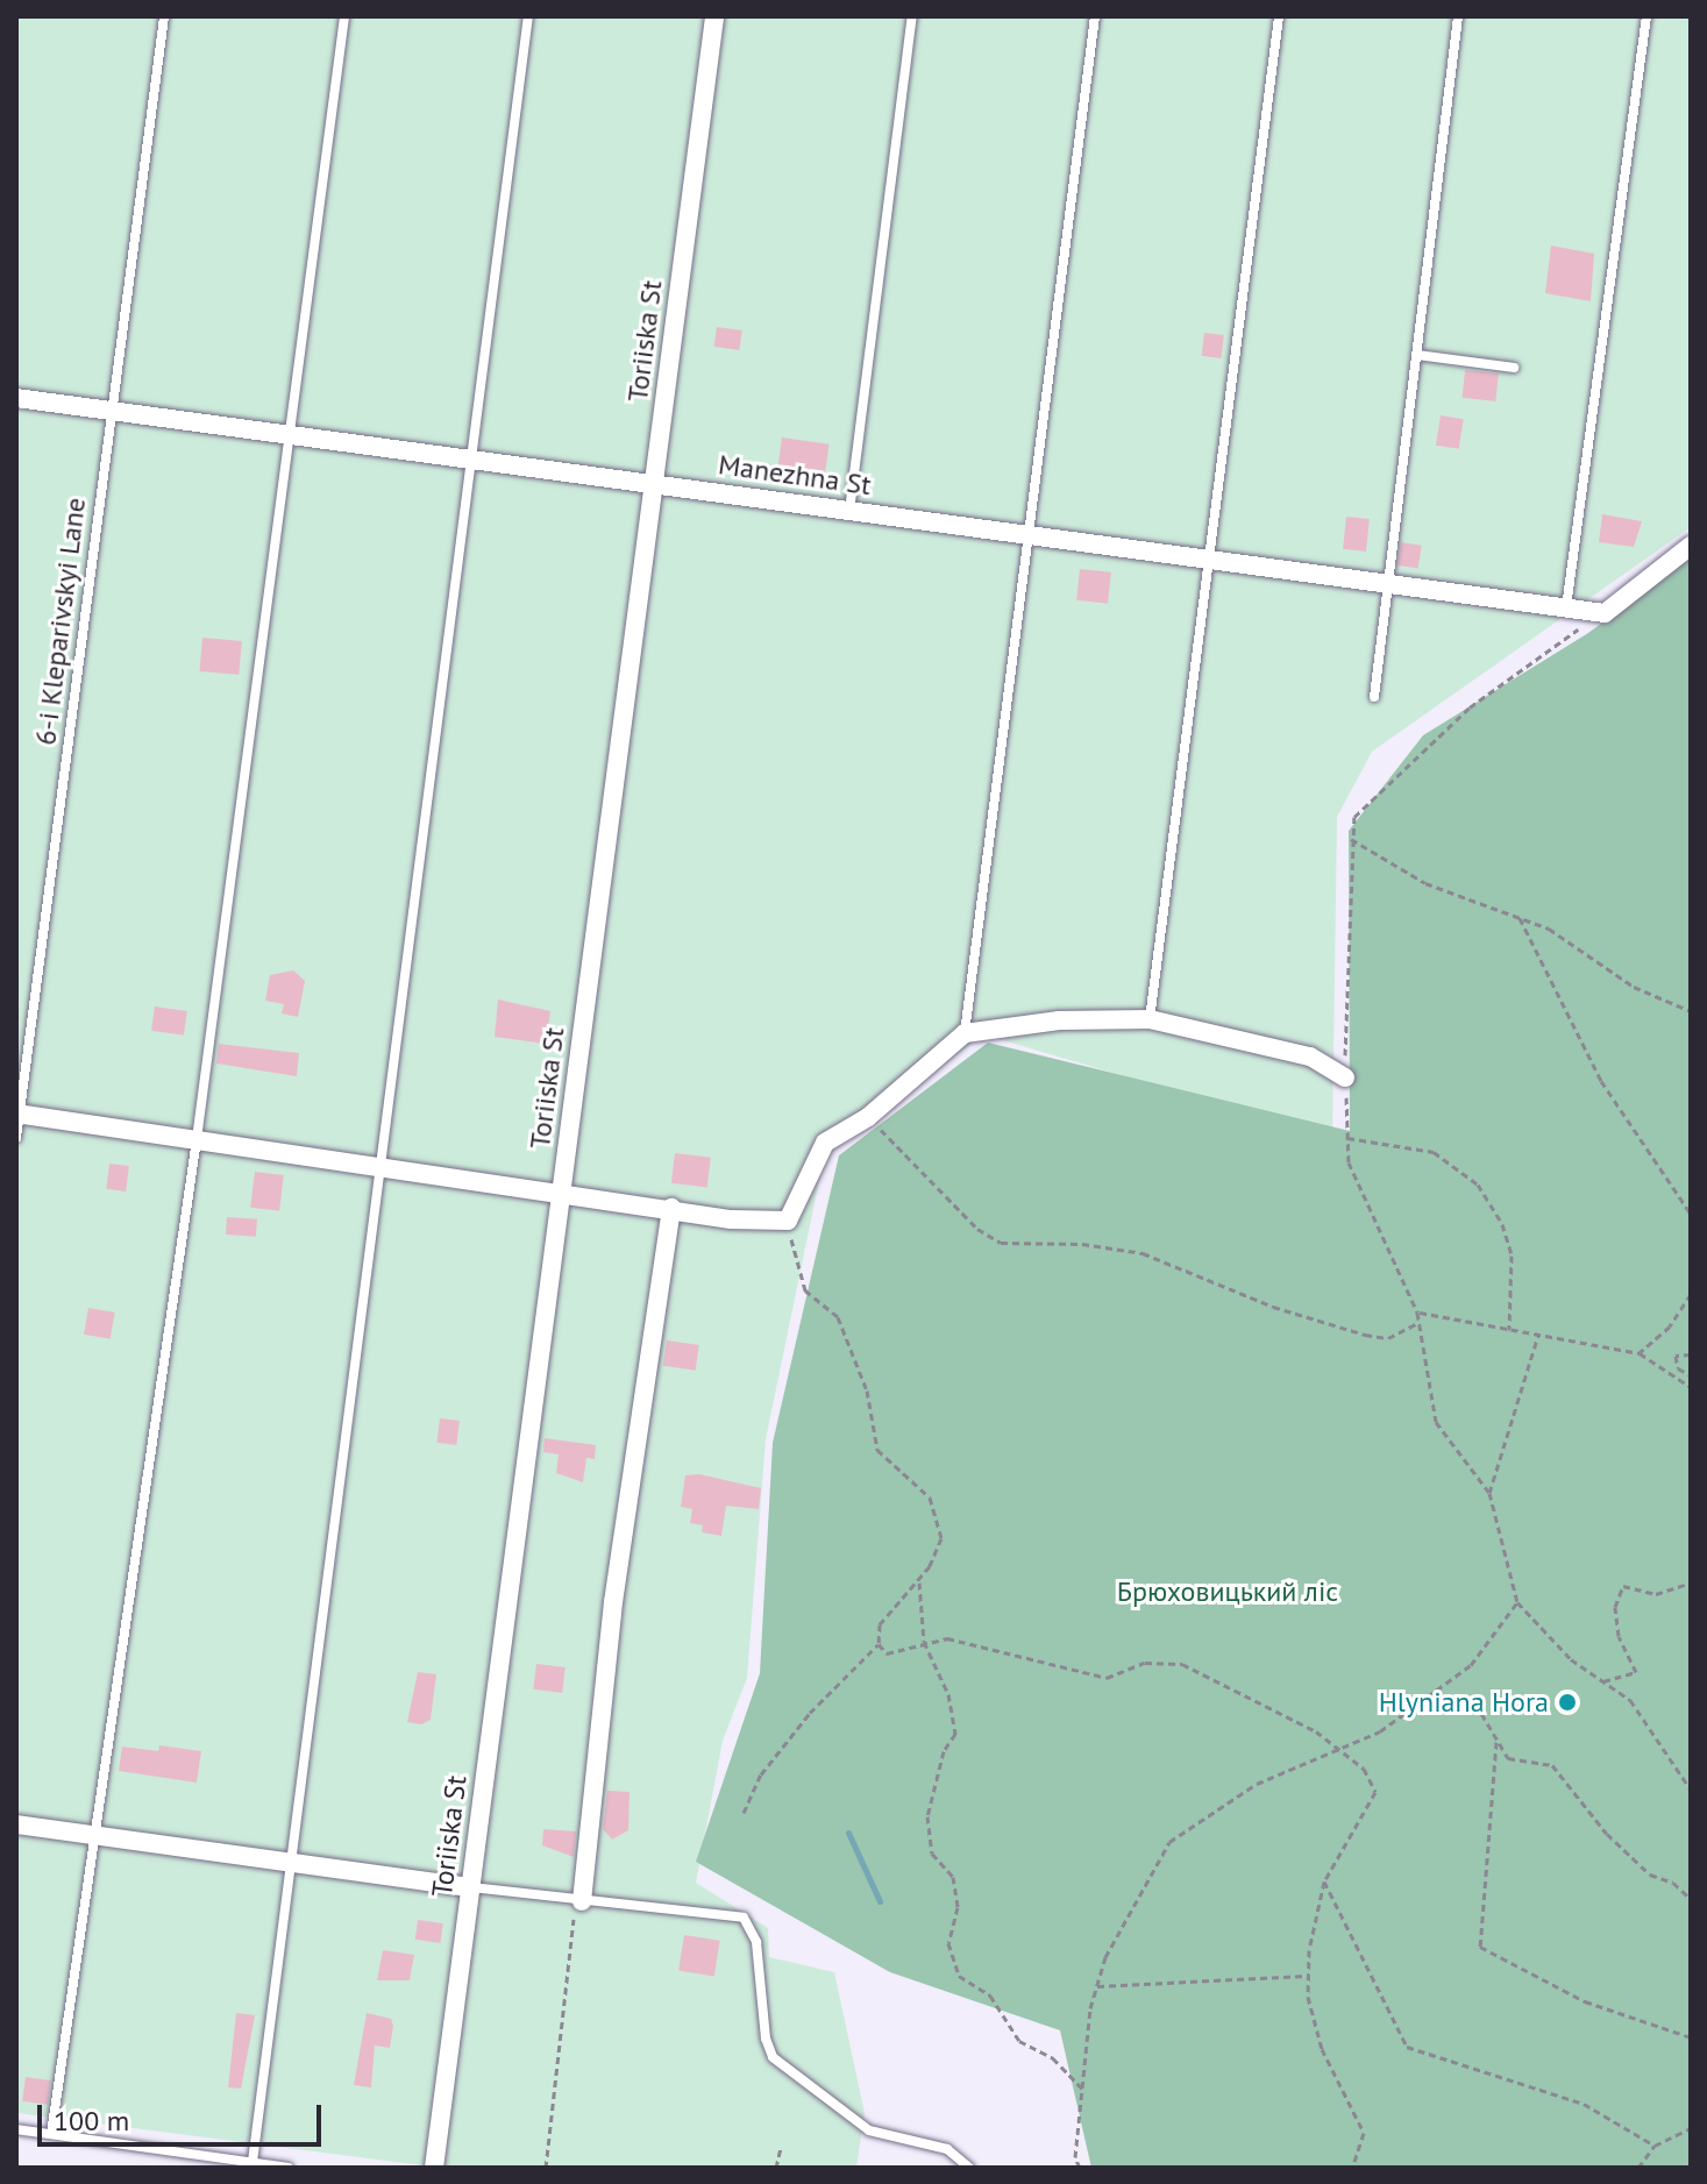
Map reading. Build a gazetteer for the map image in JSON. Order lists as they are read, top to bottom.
{
  "streets": {
    "street": ["Toriiska St", "Manezhna St"],
    "lane": ["6-i Kleparivskyi Lane"]
  },
  "crossings": [
    ["Toriiska St", "Manezhna St"],
    ["Manezhna St", "6-i Kleparivskyi Lane"]
  ],
  "parks": ["Брюховицький ліс"],
  "places": ["Hlyniana Hora"],
  "scale_bar": "100 m"
}
